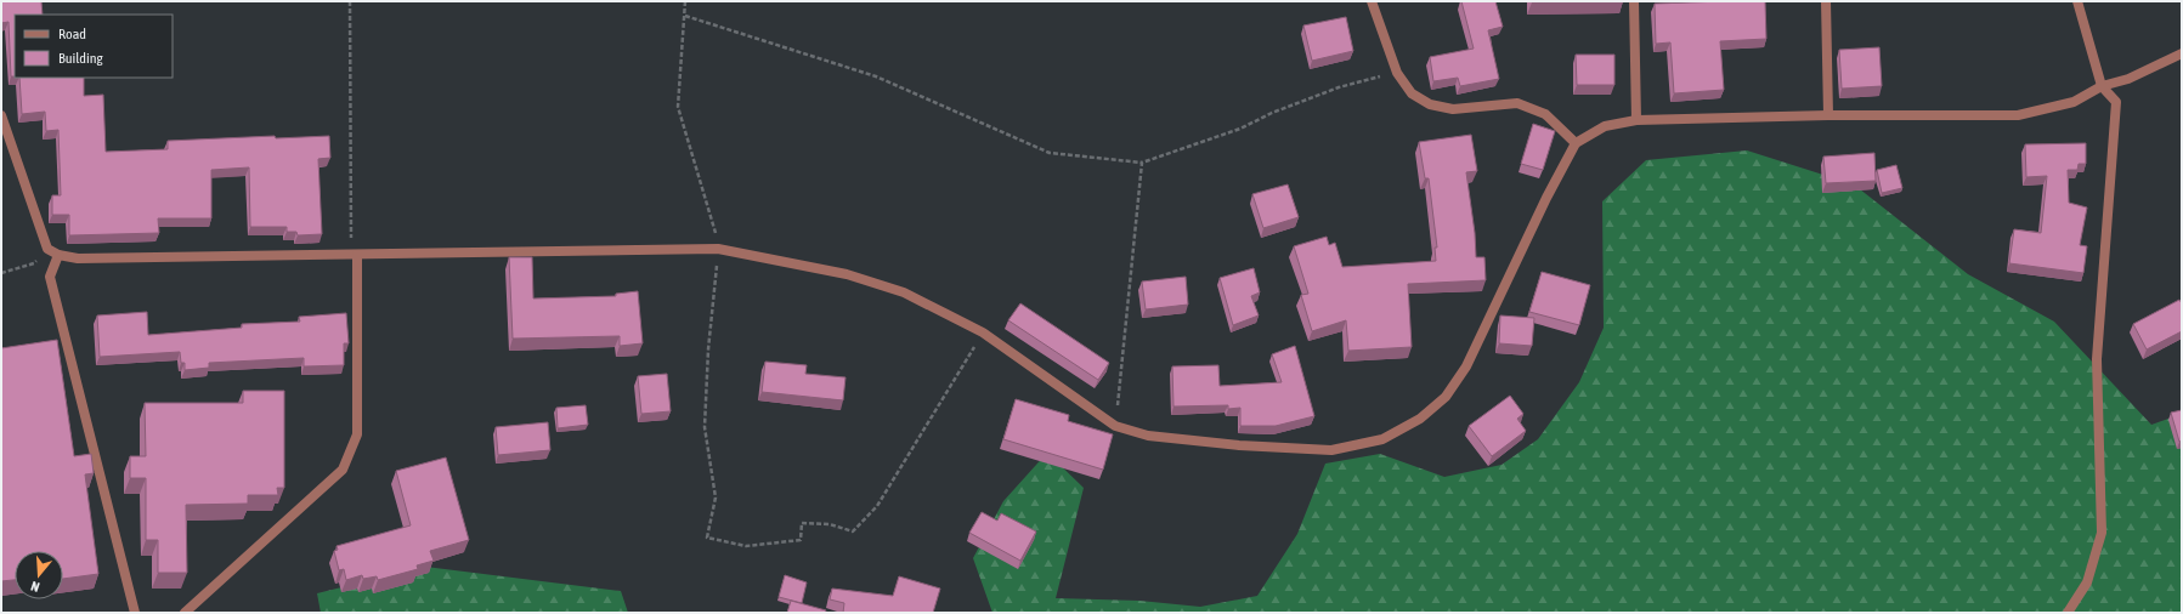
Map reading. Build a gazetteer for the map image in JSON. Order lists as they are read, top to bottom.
{
  "legend": ["Road", "Building"],
  "north": "bottom"
}
